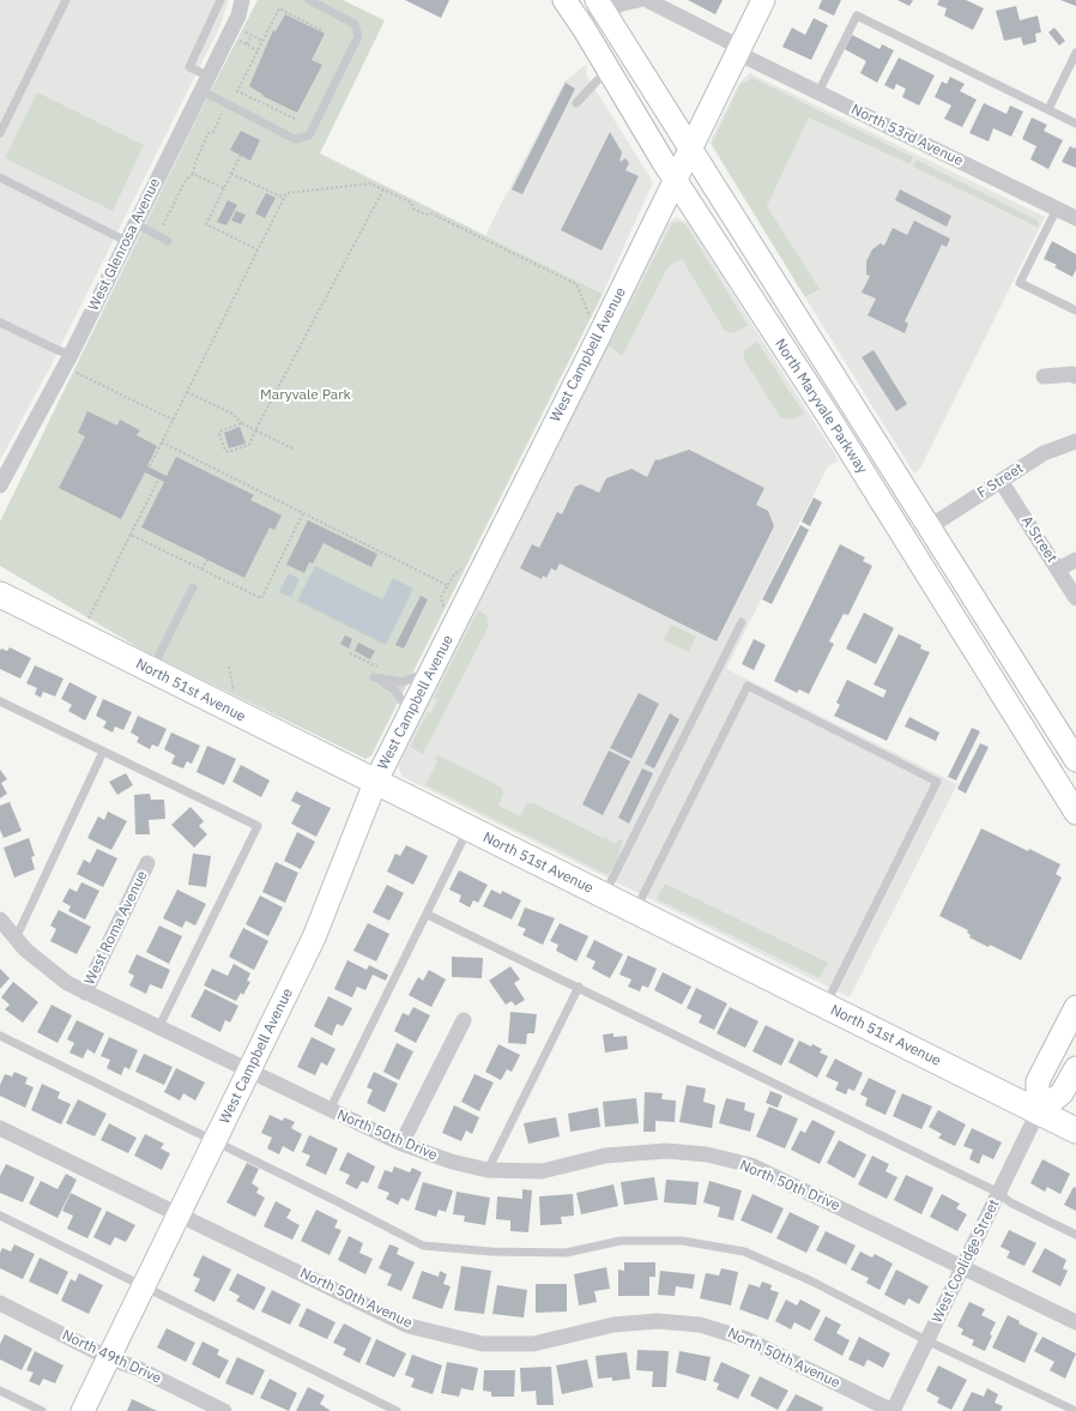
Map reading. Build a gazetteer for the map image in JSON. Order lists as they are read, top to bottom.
{
  "streets": {
    "main road": ["North 51st Avenue"],
    "street": [
      "North 53rd Avenue",
      "West Glenrosa Avenue",
      "West Campbell Avenue",
      "North Maryvale Parkway",
      "F Street",
      "A Street",
      "West Roma Avenue",
      "North 50th Drive",
      "West Coolidge Street",
      "North 50th Avenue",
      "North 49th Drive"
    ]
  },
  "crossings": [
    ["North 53rd Avenue", "West Campbell Avenue"],
    ["West Campbell Avenue", "North Maryvale Parkway"],
    ["West Campbell Avenue", "North 51st Avenue"],
    ["West Campbell Avenue", "North 50th Drive"],
    ["West Campbell Avenue", "North 50th Avenue"],
    ["West Campbell Avenue", "North 49th Drive"],
    ["North Maryvale Parkway", "F Street"],
    ["F Street", "A Street"],
    ["North 51st Avenue", "West Coolidge Street"],
    ["West Roma Avenue", "North 50th Drive"],
    ["North 50th Drive", "West Coolidge Street"],
    ["West Coolidge Street", "North 50th Avenue"]
  ],
  "parks": ["Maryvale Park"]
}
